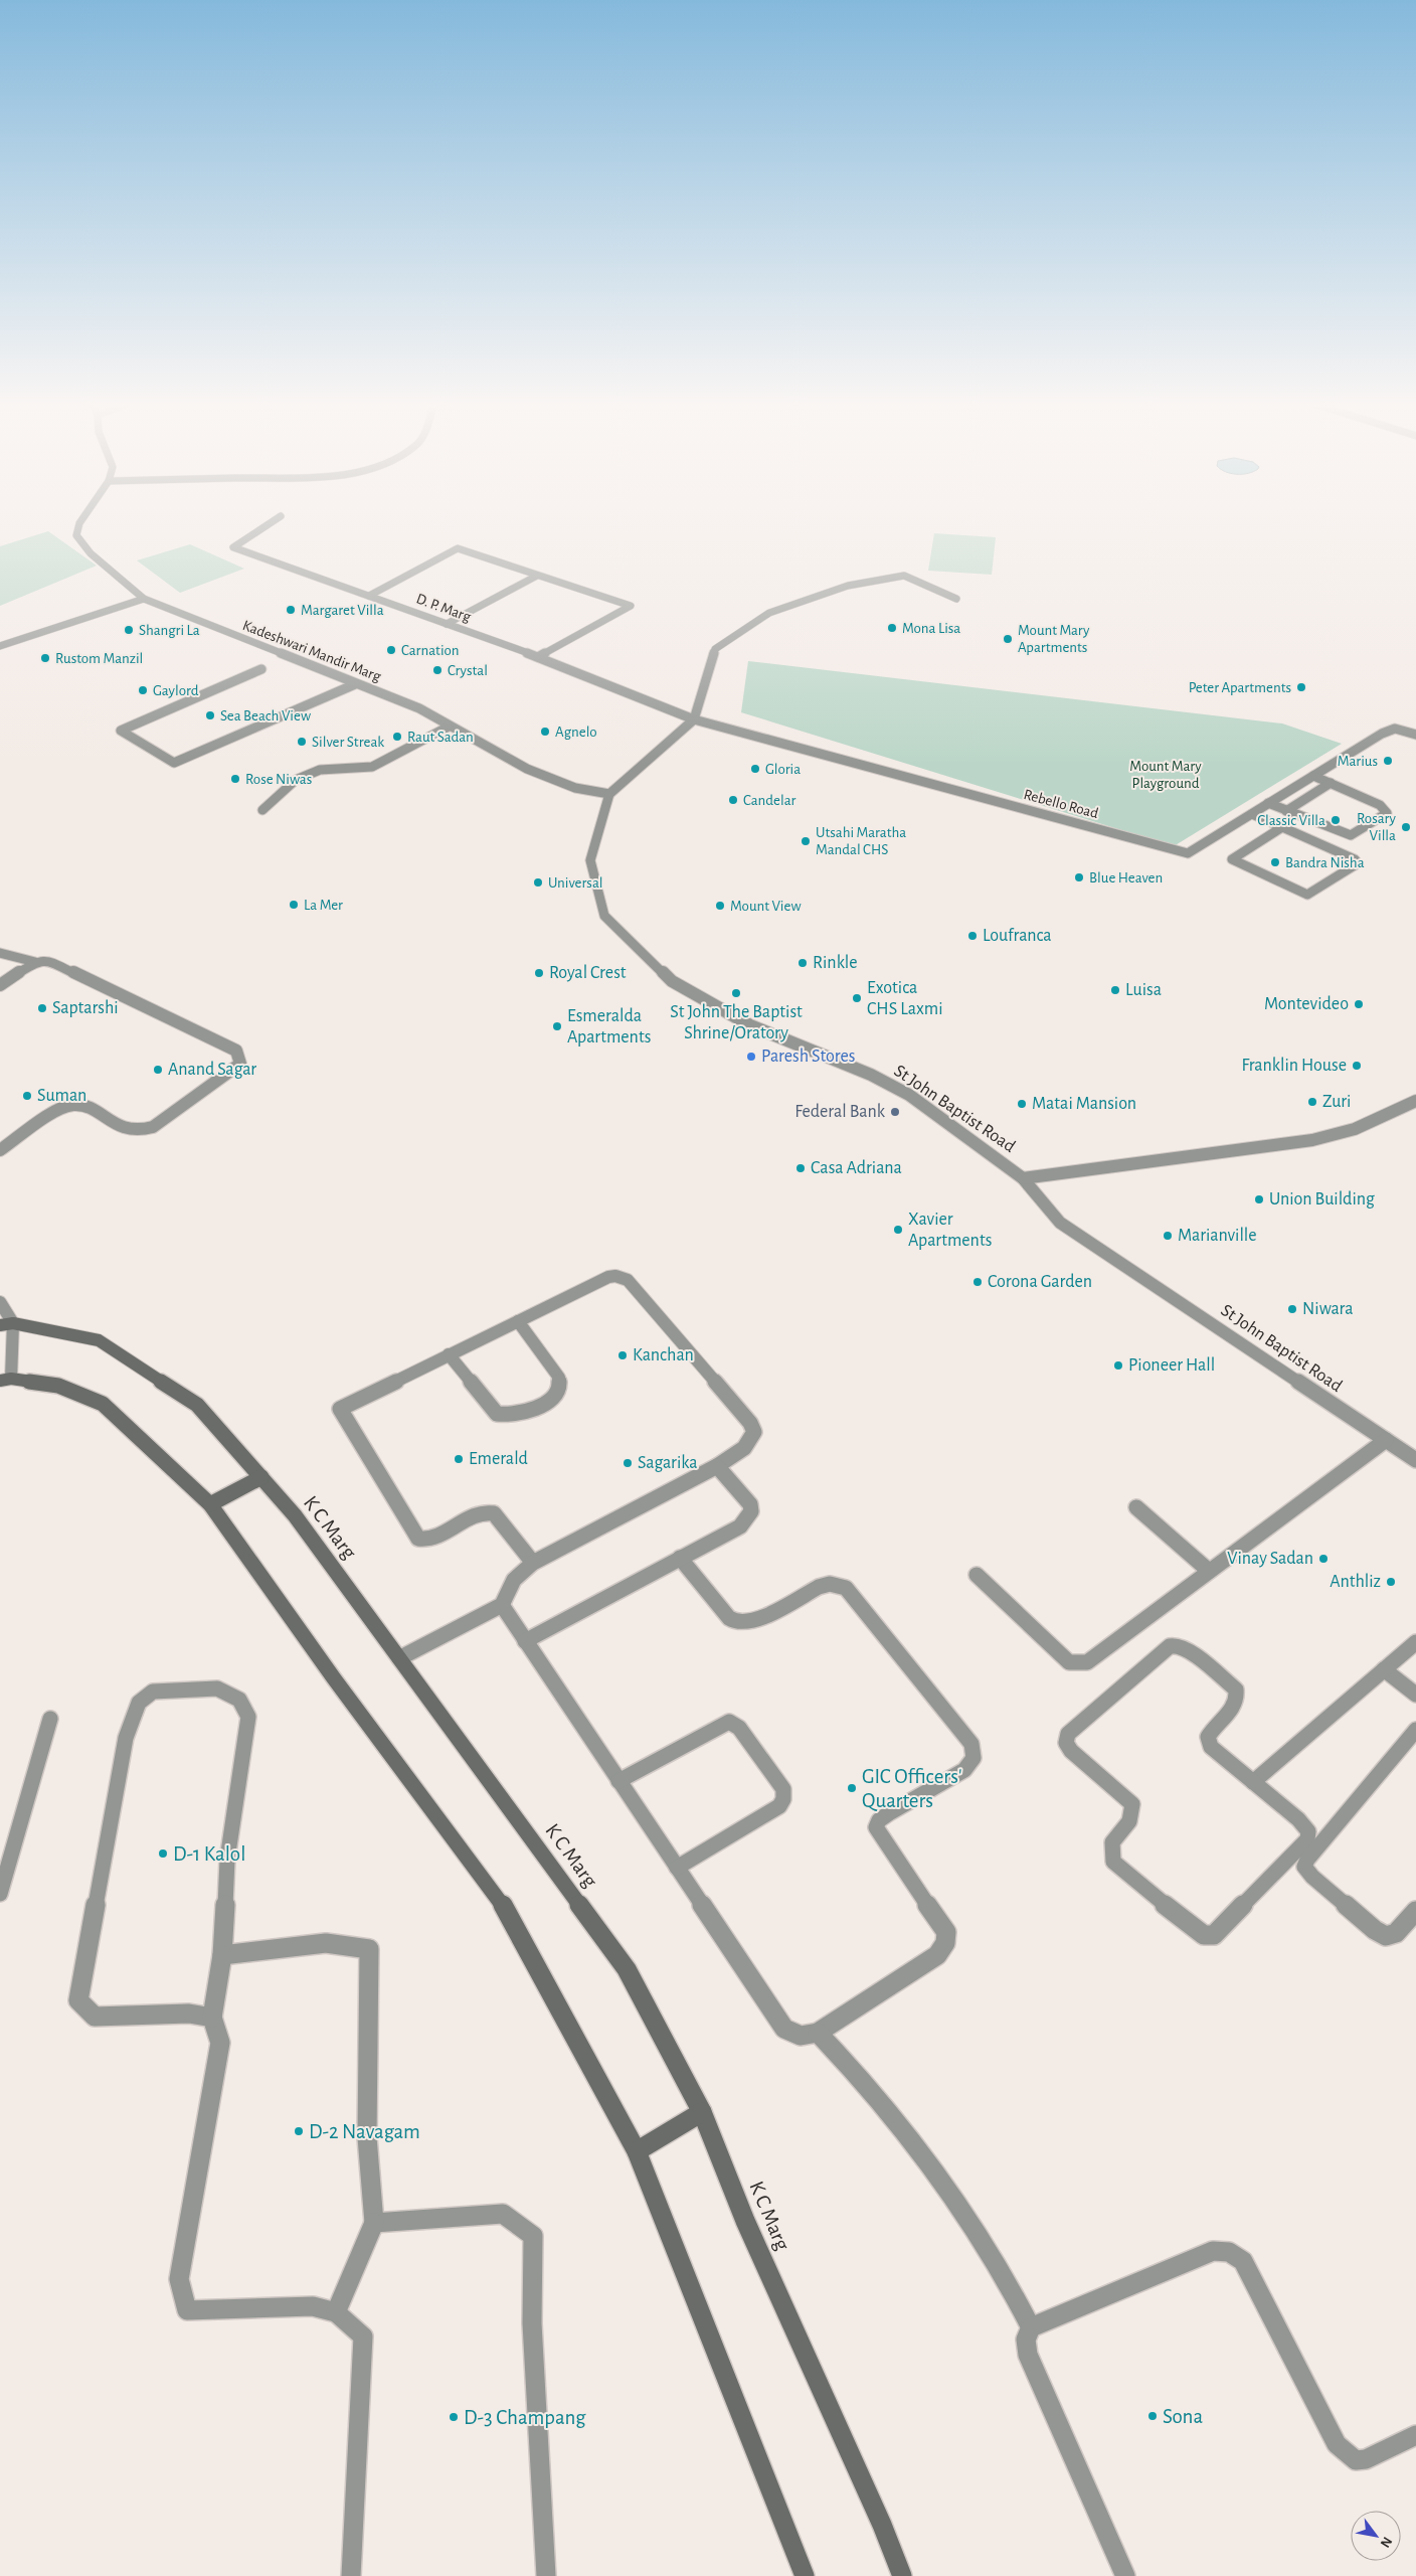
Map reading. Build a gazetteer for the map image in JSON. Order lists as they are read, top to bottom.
{
  "streets": {
    "main road": ["K C Marg"],
    "street": [
      "D. P. Marg",
      "Kadeshwari Mandir Marg",
      "Rebello Road",
      "St John Baptist Road"
    ]
  },
  "crossings": [
    ["D. P. Marg", "Rebello Road"],
    ["Kadeshwari Mandir Marg", "St John Baptist Road"]
  ],
  "parks": ["Mount Mary Playground"],
  "places": [
    "Margaret Villa",
    "Mona Lisa",
    "Shangri La",
    "Mount Mary Apartments",
    "Carnation",
    "Rustom Manzil",
    "Crystal",
    "Peter Apartments",
    "Gaylord",
    "Sea Beach View",
    "Agnelo",
    "Raut Sadan",
    "Silver Streak",
    "Marius",
    "Gloria",
    "Rose Niwas",
    "Candelar",
    "Classic Villa",
    "Rosary Villa",
    "Utsahi Maratha Mandal CHS",
    "Bandra Nisha",
    "Blue Heaven",
    "Universal",
    "La Mer",
    "Mount View",
    "Loufranca",
    "Rinkle",
    "Royal Crest",
    "Luisa",
    "St John The Baptist Shrine/Oratory",
    "Exotica CHS Laxmi",
    "Montevideo",
    "Saptarshi",
    "Esmeralda Apartments",
    "Paresh Stores",
    "Franklin House",
    "Anand Sagar",
    "Suman",
    "Zuri",
    "Matai Mansion",
    "Federal Bank",
    "Casa Adriana",
    "Union Building",
    "Xavier Apartments",
    "Marianville",
    "Corona Garden",
    "Niwara",
    "Kanchan",
    "Pioneer Hall",
    "Emerald",
    "Sagarika",
    "Vinay Sadan",
    "Anthliz",
    "GIC Officers' Quarters",
    "D-1 Kalol",
    "D-2 Navagam",
    "Sona",
    "D-3 Champang"
  ],
  "north": "bottom right"
}
